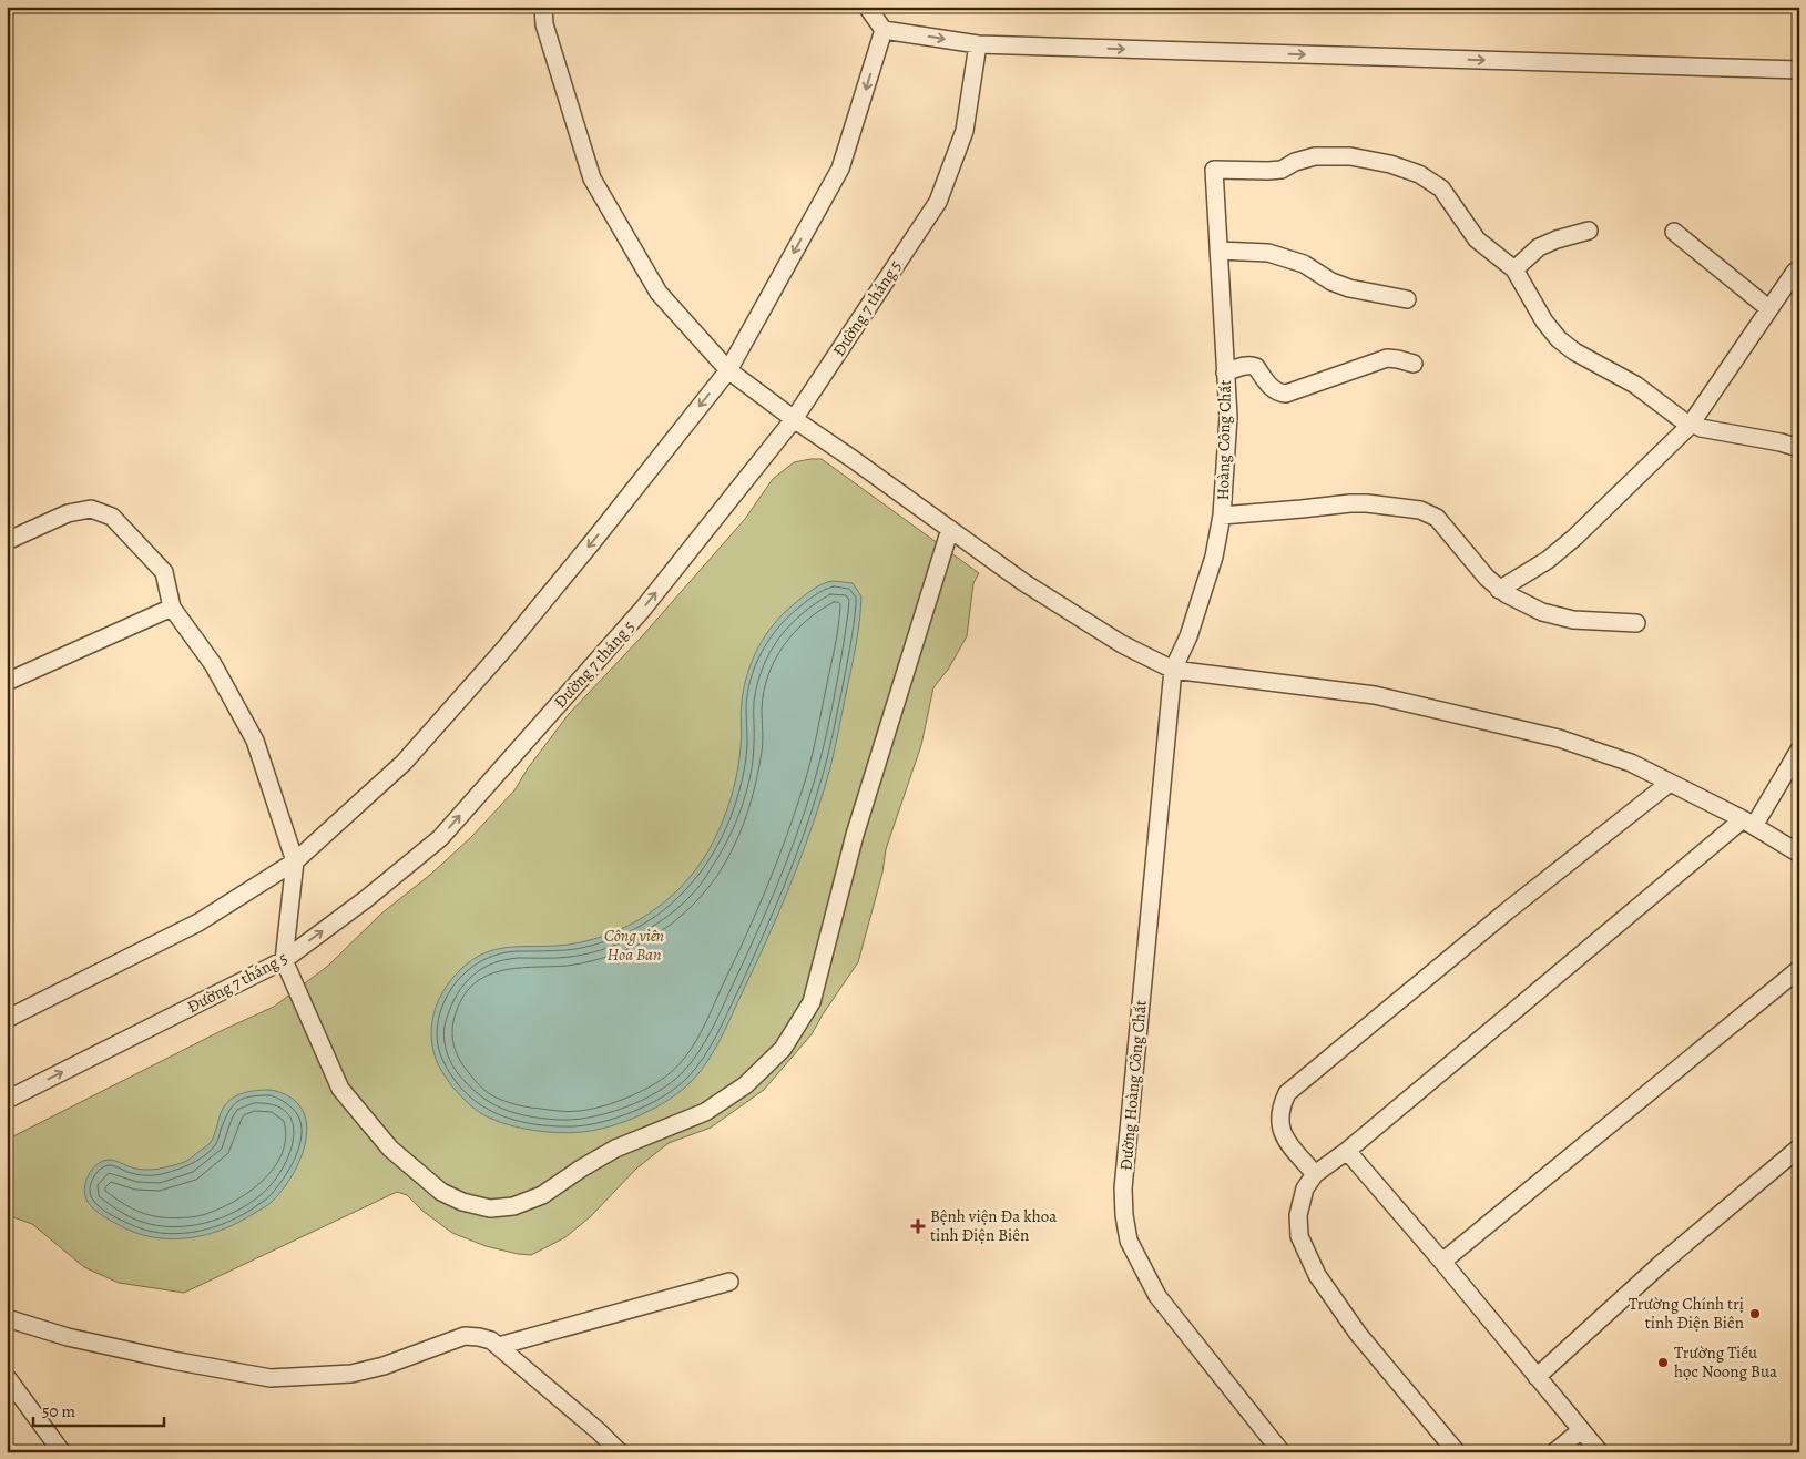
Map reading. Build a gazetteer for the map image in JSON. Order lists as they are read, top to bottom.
{
  "streets": {
    "street": ["Đường 7 tháng 5", "Hoàng Công Chất", "Đường Hoàng Công Chất"]
  },
  "crossings": [
    ["Hoàng Công Chất", "Đường Hoàng Công Chất"]
  ],
  "parks": ["Công viên Hoa Ban"],
  "places": {
    "health": ["Bệnh viện Đa khoa tỉnh Điện Biên"],
    "other": ["Trường Chính trị tỉnh Điện Biên", "Trường Tiểu học Noong Bua"]
  },
  "scale_bar": "50 m"
}
